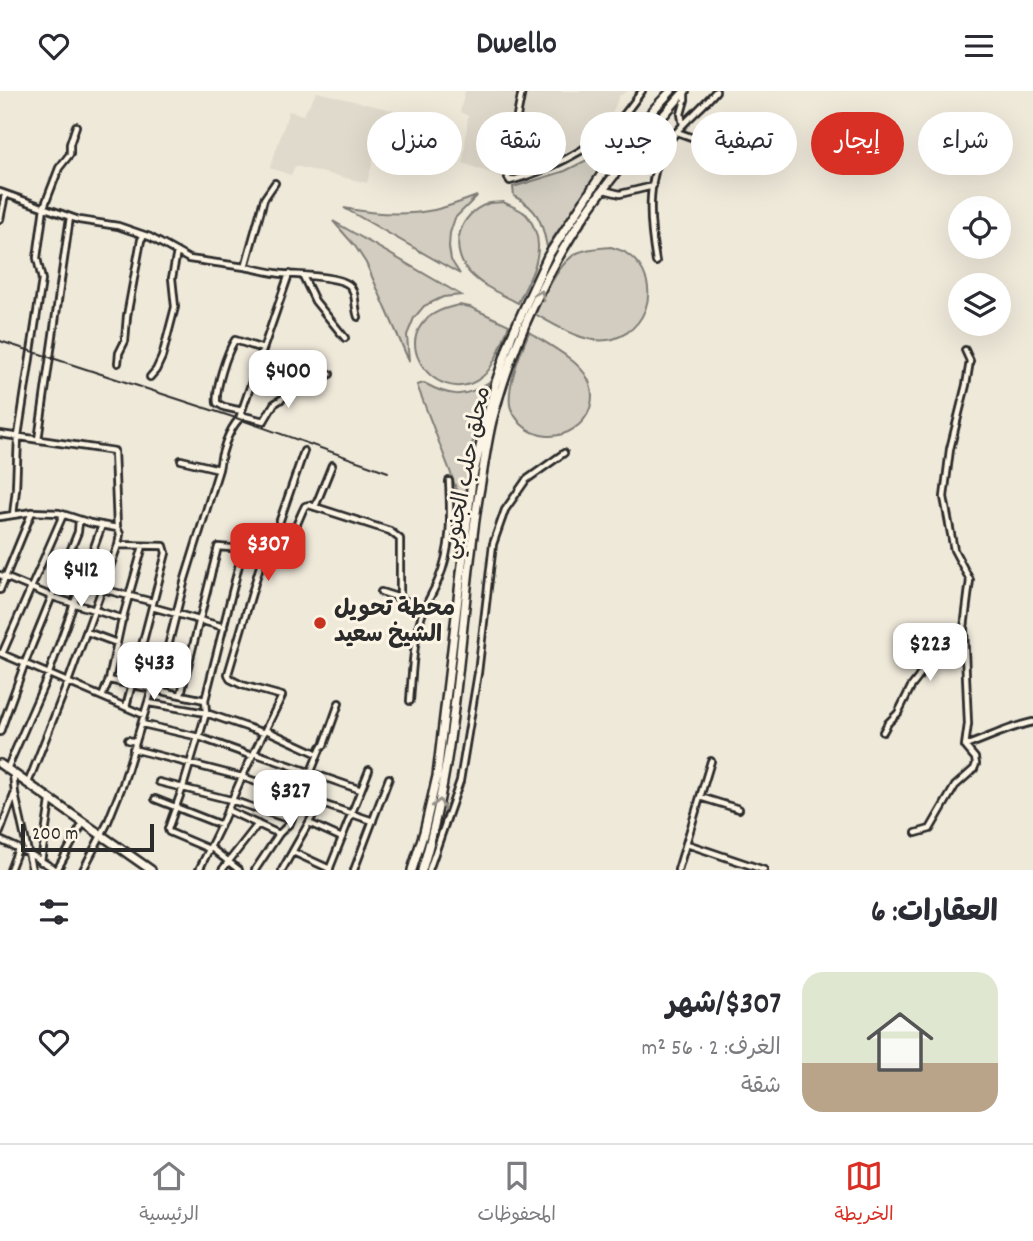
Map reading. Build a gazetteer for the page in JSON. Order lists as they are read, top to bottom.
{
  "streets": {
    "main road": ["محلق حلب الجنوبي"]
  },
  "places": ["محطة تحويل الشيخ سعيد"],
  "scale_bar": "200 m",
  "page": {
    "header": "Dwello",
    "chip": [
      "شراء",
      "إيجار",
      "تصفية",
      "جديد",
      "شقة",
      "منزل"
    ],
    "price": [
      "$400",
      "$307",
      "$412",
      "$223",
      "$433",
      "$327"
    ],
    "scale": "200 m",
    "heading": "العقارات: 6",
    "list": [
      {
        "name": "$307/شهر",
        "note": "الغرف: 2 · 56 m² · شقة"
      }
    ],
    "tabs": ["الخريطة", "المحفوظات", "الرئيسية"]
  }
}
